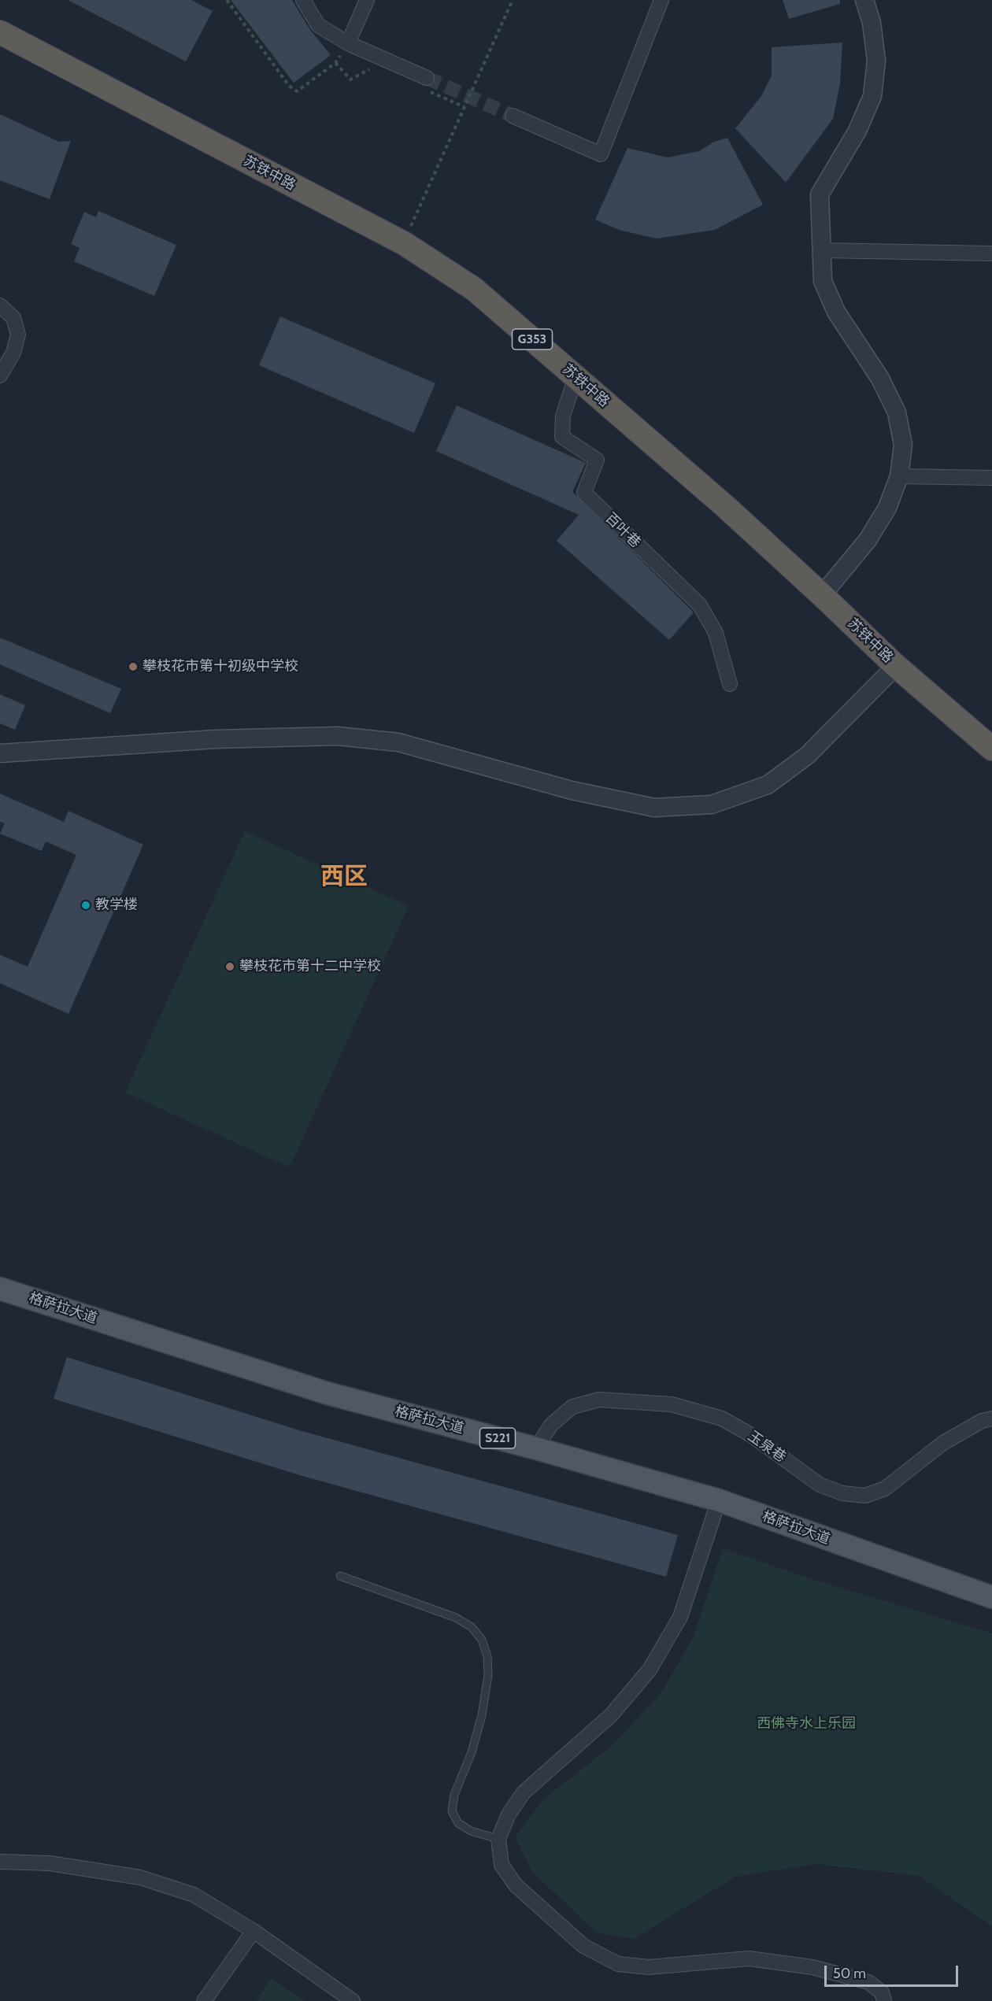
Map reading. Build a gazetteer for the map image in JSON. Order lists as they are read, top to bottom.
{
  "streets": {
    "highway": ["苏铁中路", "G353"],
    "main road": ["格萨拉大道", "S221"],
    "street": ["百叶巷", "玉泉巷"]
  },
  "crossings": [
    ["苏铁中路", "百叶巷"],
    ["格萨拉大道", "玉泉巷"]
  ],
  "districts": ["西区"],
  "parks": ["西佛寺水上乐园"],
  "places": ["攀枝花市第十初级中学校", "教学楼", "攀枝花市第十二中学校"],
  "scale_bar": "50 m"
}
